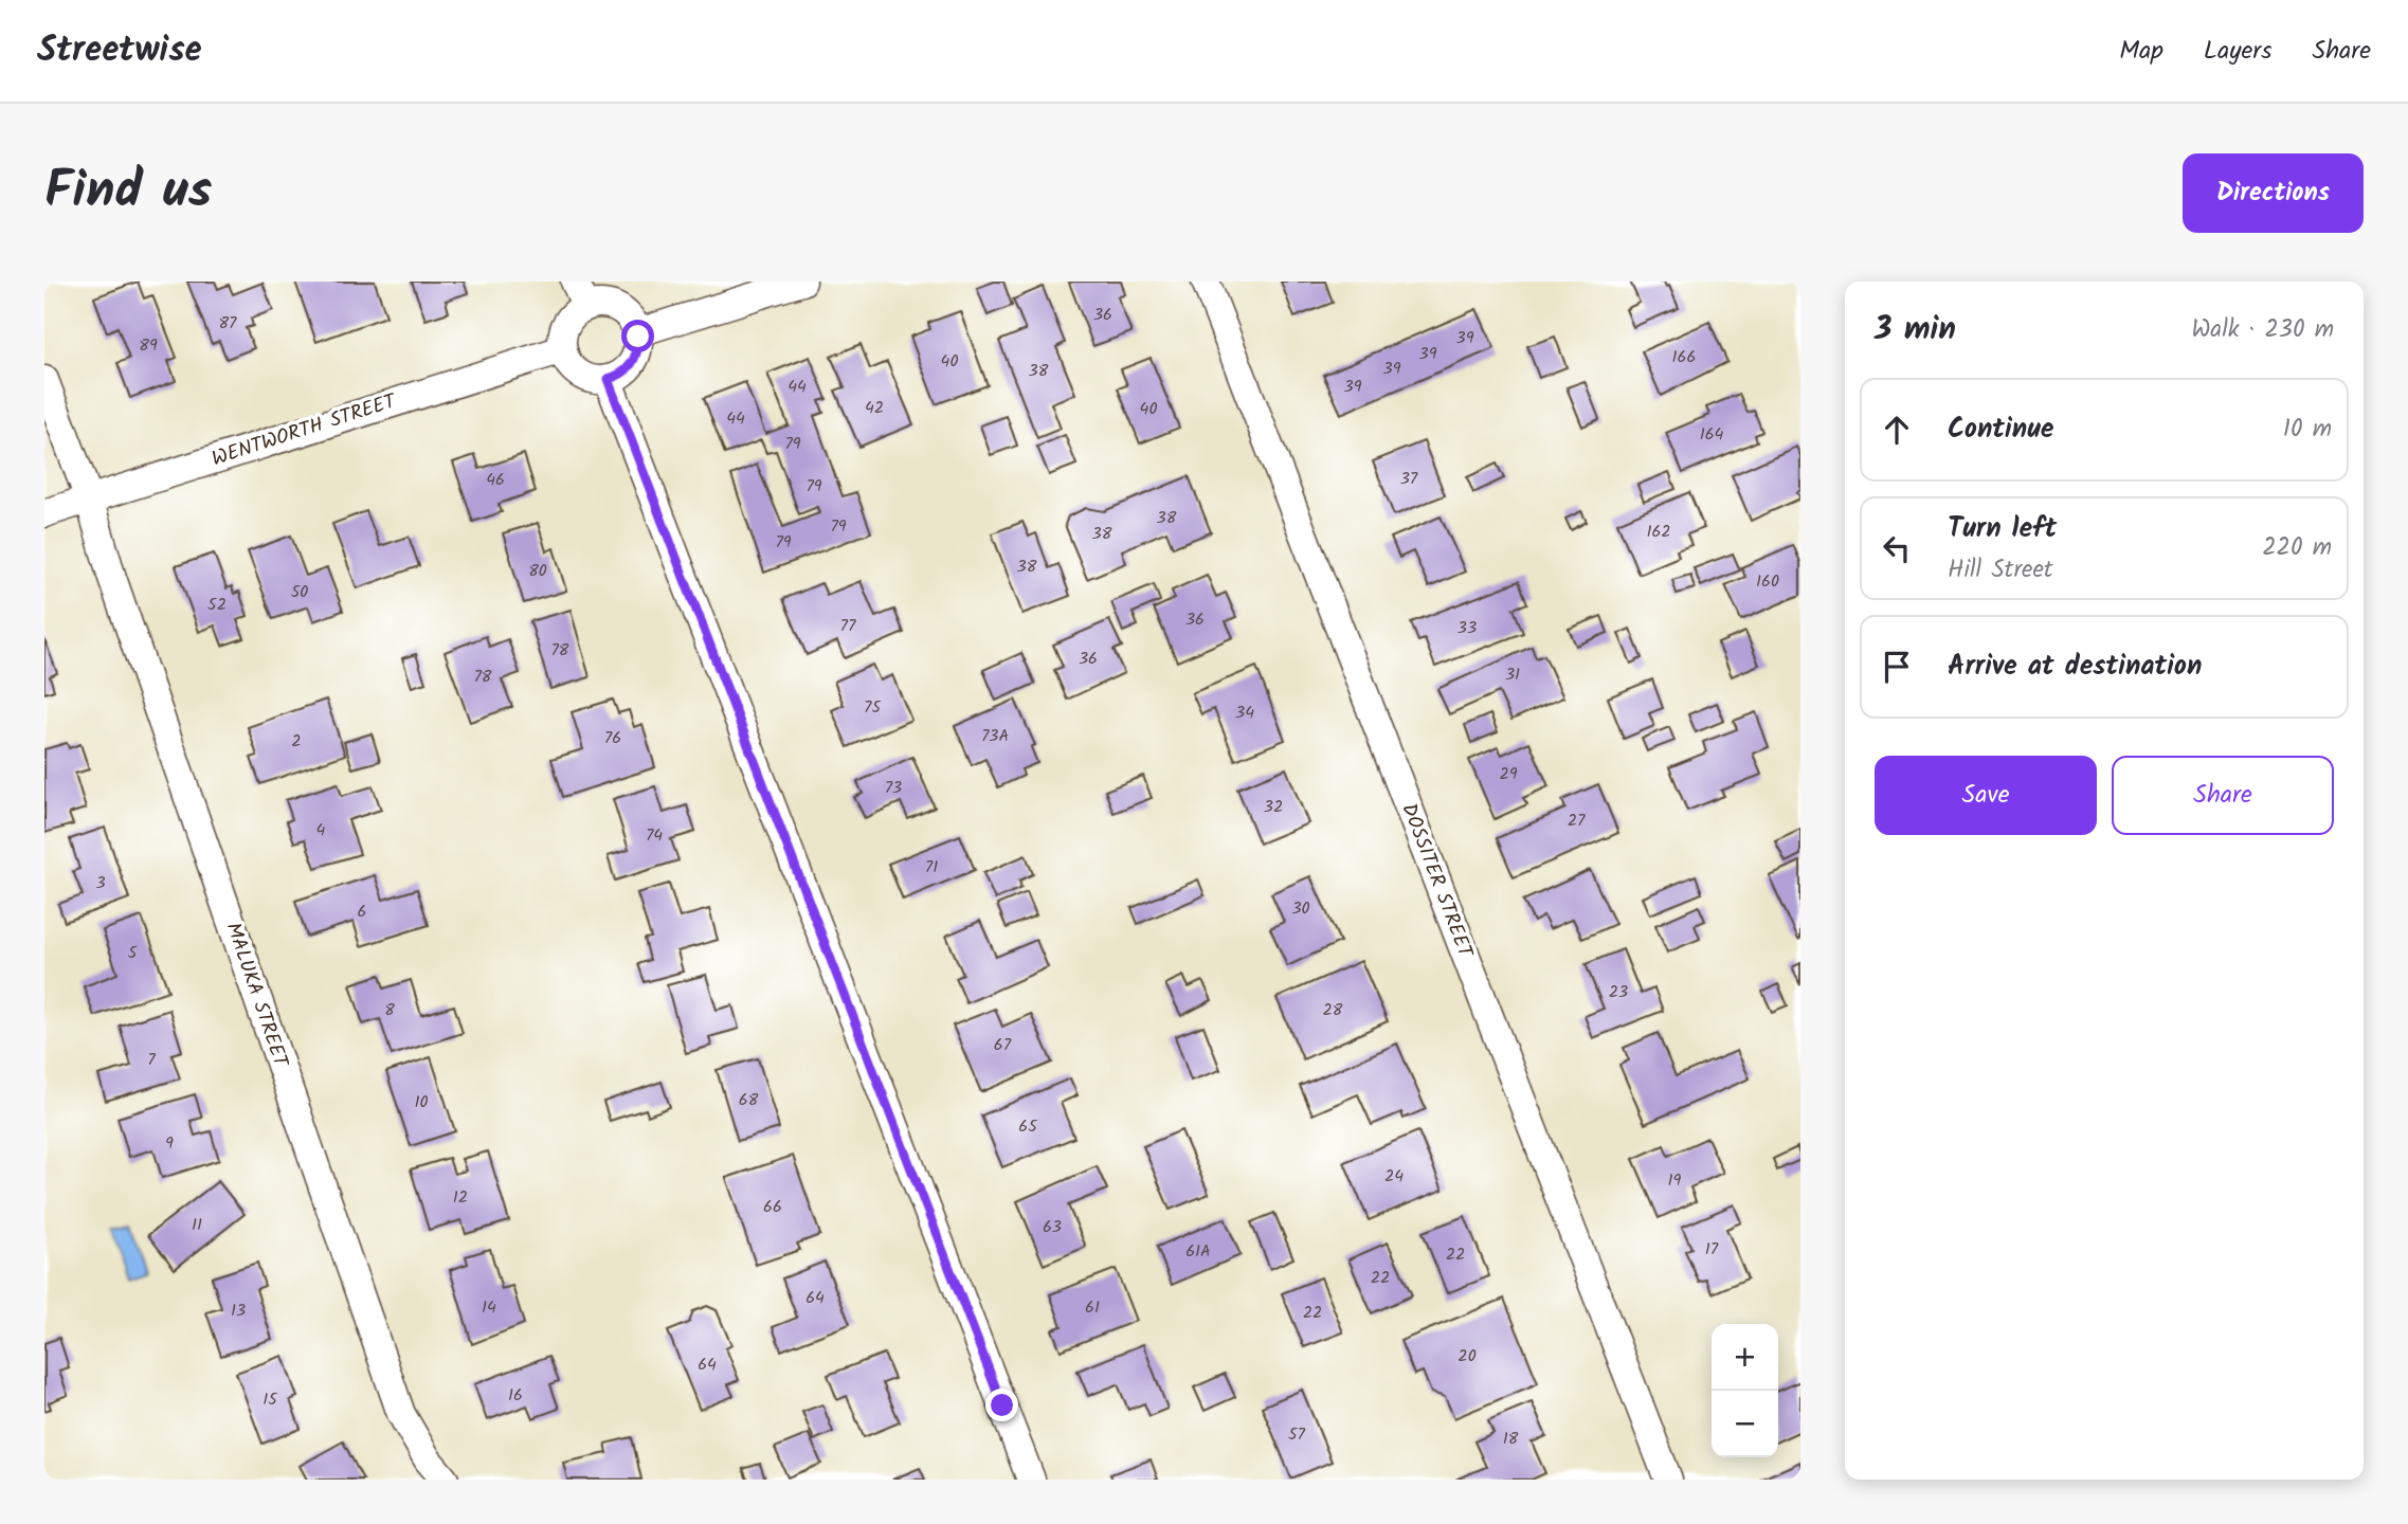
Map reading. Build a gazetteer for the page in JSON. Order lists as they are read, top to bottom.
{
  "streets": {
    "street": ["WENTWORTH STREET", "DOSSITER STREET", "MALUKA STREET"]
  },
  "crossings": [
    ["WENTWORTH STREET", "MALUKA STREET"]
  ],
  "house_numbers": [
    "36",
    "87",
    "39",
    "89",
    "39",
    "166",
    "40",
    "39",
    "38",
    "44",
    "39",
    "42",
    "40",
    "44",
    "164",
    "79",
    "37",
    "46",
    "79",
    "38",
    "79",
    "162",
    "38",
    "79",
    "38",
    "80",
    "160",
    "50",
    "52",
    "36",
    "77",
    "33",
    "78",
    "36",
    "31",
    "78",
    "75",
    "34",
    "73A",
    "76",
    "2",
    "29",
    "73",
    "32",
    "27",
    "4",
    "74",
    "71",
    "3",
    "30",
    "6",
    "5",
    "23",
    "8",
    "28",
    "67",
    "7",
    "68",
    "10",
    "65",
    "9",
    "24",
    "19",
    "12",
    "66",
    "11",
    "63",
    "17",
    "61A",
    "22",
    "22",
    "64",
    "14",
    "61",
    "13",
    "22",
    "20",
    "64",
    "16",
    "15",
    "57",
    "18"
  ],
  "page": {
    "header": "Streetwise",
    "nav": ["Map", "Layers", "Share"],
    "title": "Find us",
    "buttons": [
      "Directions",
      ["Save", "Share"]
    ],
    "heading": ["3 min", "Walk · 230 m"],
    "list": [
      ["Continue", "10 m"],
      ["Turn left", "Hill Street", "220 m"],
      "Arrive at destination"
    ],
    "map_buttons": ["+", "−"]
  }
}
